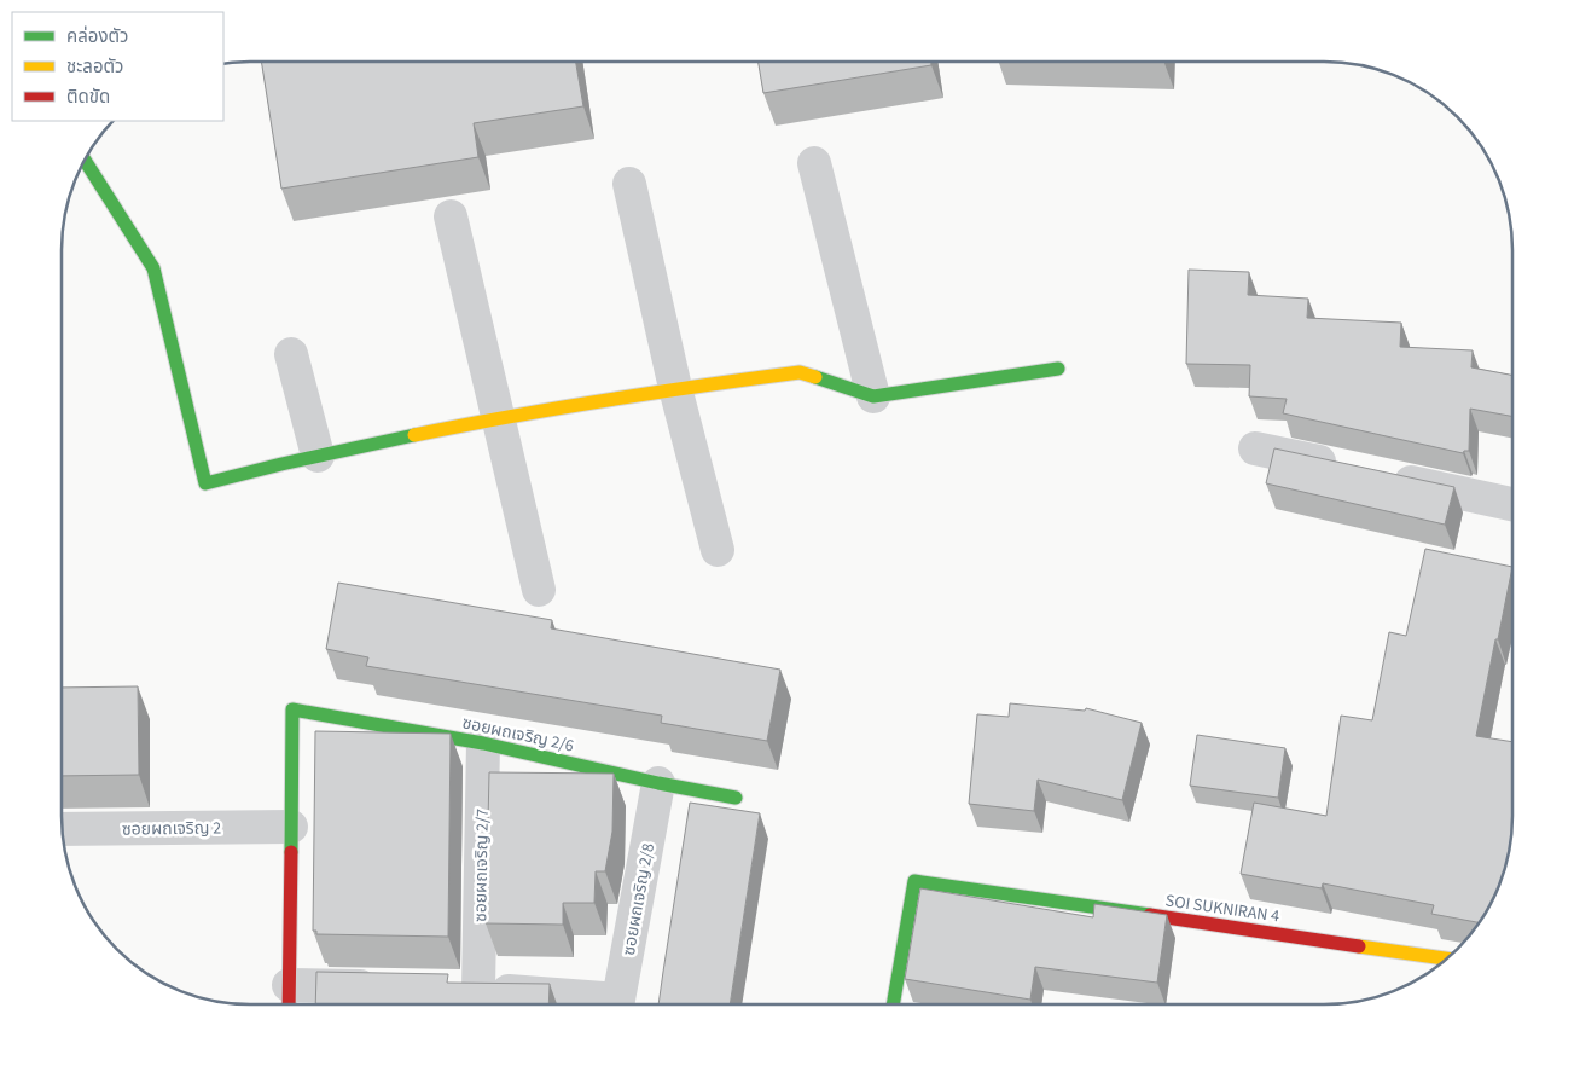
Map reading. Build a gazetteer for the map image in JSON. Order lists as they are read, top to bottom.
{
  "streets": {
    "street": [
      "ซอยผถเจริญ 2/6",
      "ซอยผถเจริญ 2",
      "ซอยผถเจริญ 2/7",
      "ซอยผถเจริญ 2/8",
      "SOI SUKNIRAN 4"
    ]
  },
  "crossings": [
    ["ซอยผถเจริญ 2/6", "ซอยผถเจริญ 2"],
    ["ซอยผถเจริญ 2/6", "ซอยผถเจริญ 2/7"],
    ["ซอยผถเจริญ 2/6", "ซอยผถเจริญ 2/8"]
  ],
  "legend": ["คล่องตัว", "ชะลอตัว", "ติดขัด"]
}
